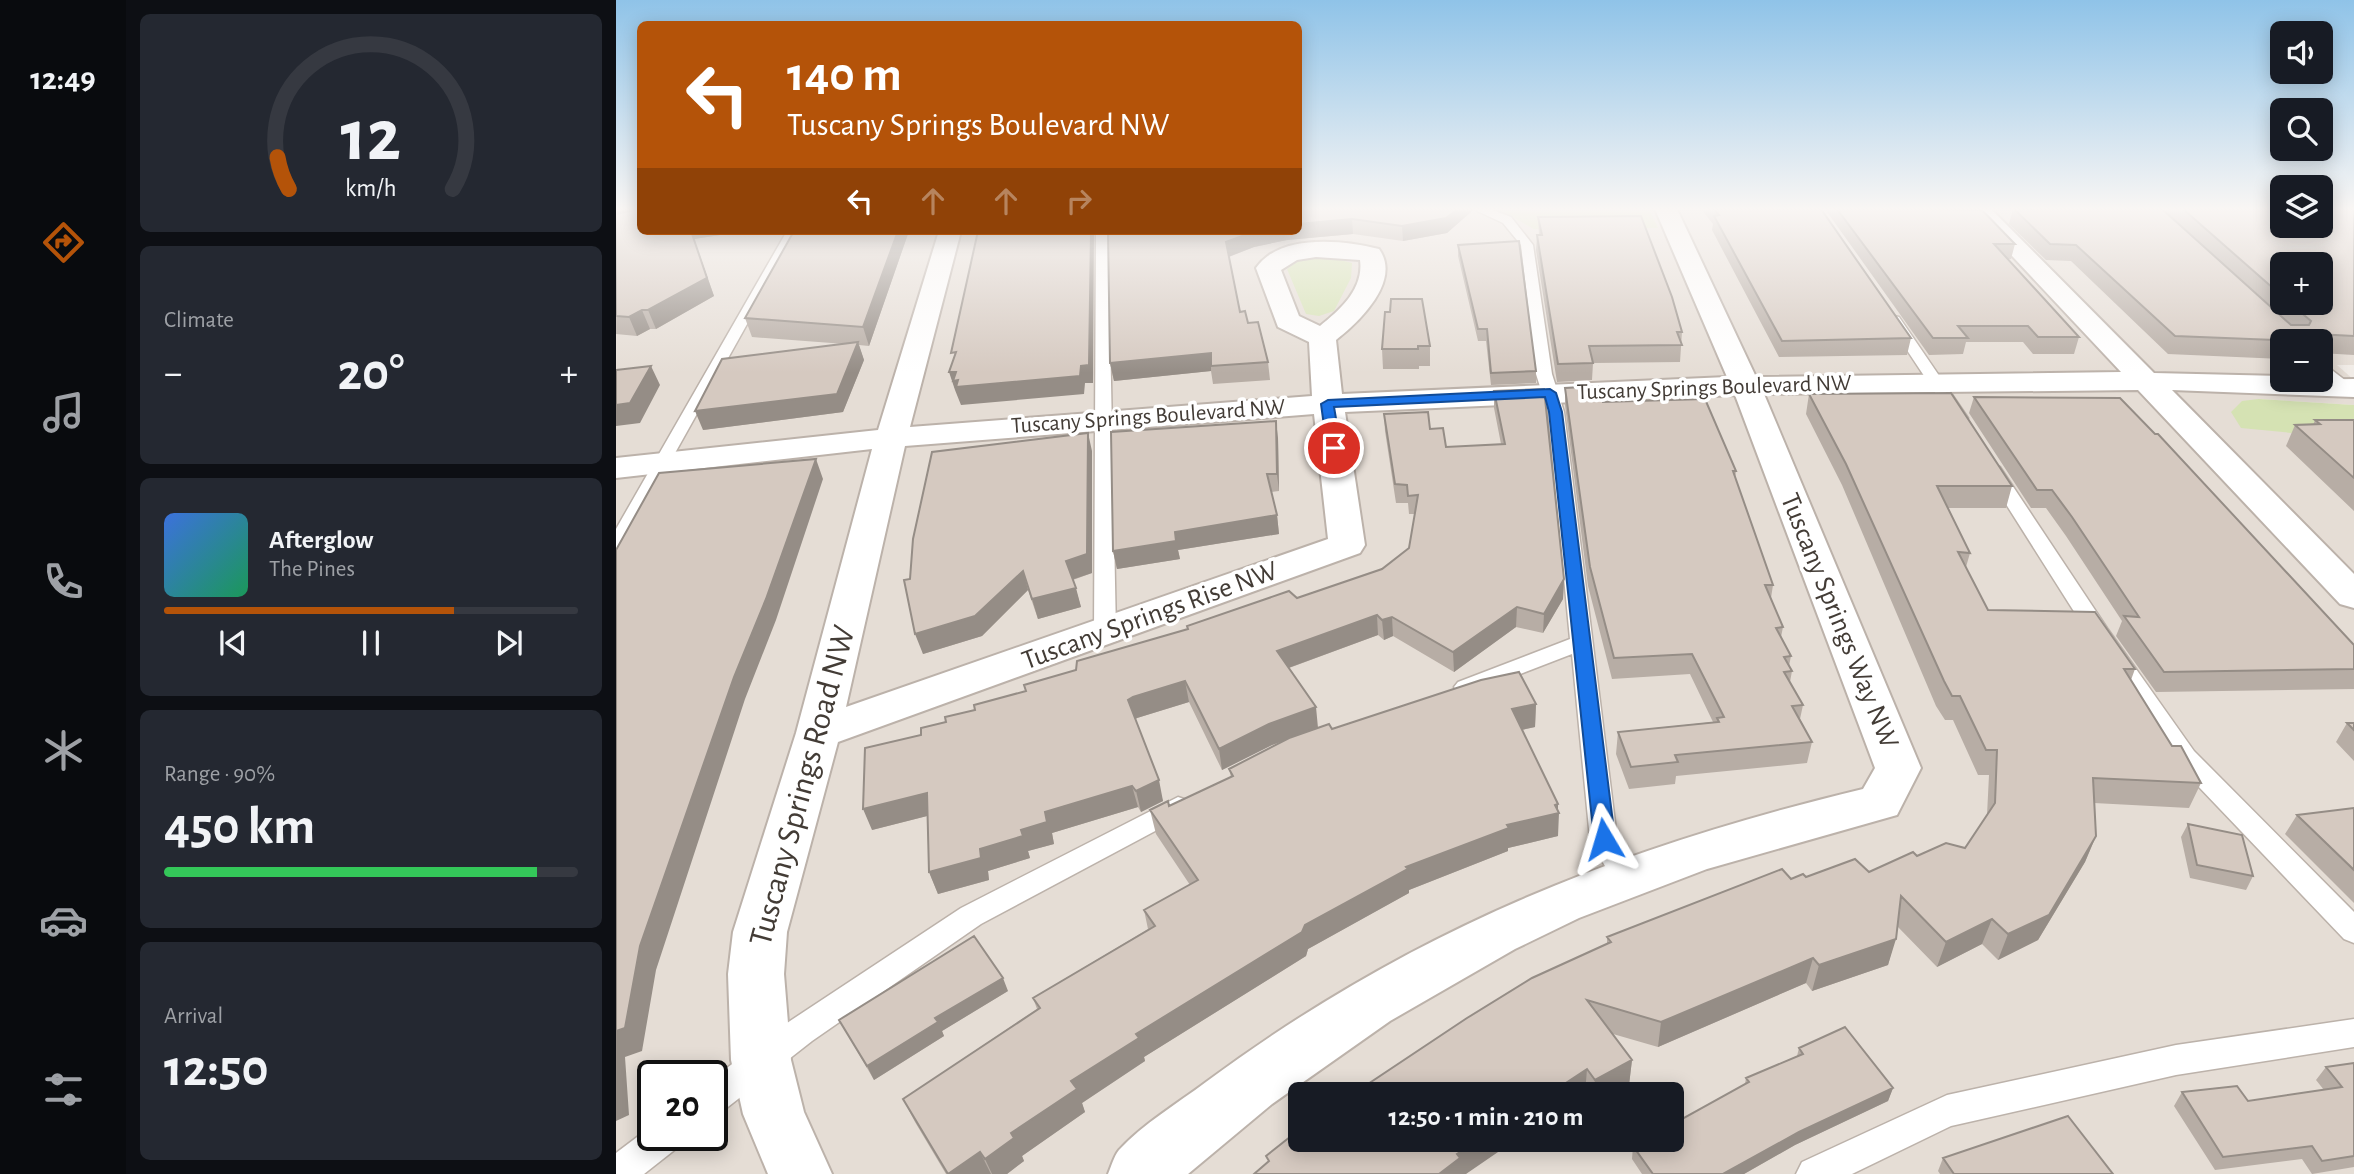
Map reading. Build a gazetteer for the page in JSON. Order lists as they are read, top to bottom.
{
  "streets": {
    "street": [
      "Tuscany Springs Boulevard NW",
      "Tuscany Springs Rise NW",
      "Tuscany Springs Way NW",
      "Tuscany Springs Road NW"
    ]
  },
  "crossings": [
    ["Tuscany Springs Boulevard NW", "Tuscany Springs Rise NW"],
    ["Tuscany Springs Boulevard NW", "Tuscany Springs Way NW"],
    ["Tuscany Springs Boulevard NW", "Tuscany Springs Road NW"],
    ["Tuscany Springs Rise NW", "Tuscany Springs Road NW"]
  ],
  "page": {
    "tabs": "12:49",
    "map_buttons": ["+", "−"],
    "turn": ["140 m", "Tuscany Springs Boulevard NW"],
    "tile": [
      "Climate",
      ["Range · 90%", "450 km"],
      ["Arrival", "12:50"]
    ],
    "heat": ["−", "20°", "+"],
    "song": ["Afterglow", "The Pines"],
    "limit": "20",
    "trip": "12:50 · 1 min · 210 m",
    "gauge": ["12", "km/h"]
  }
}
